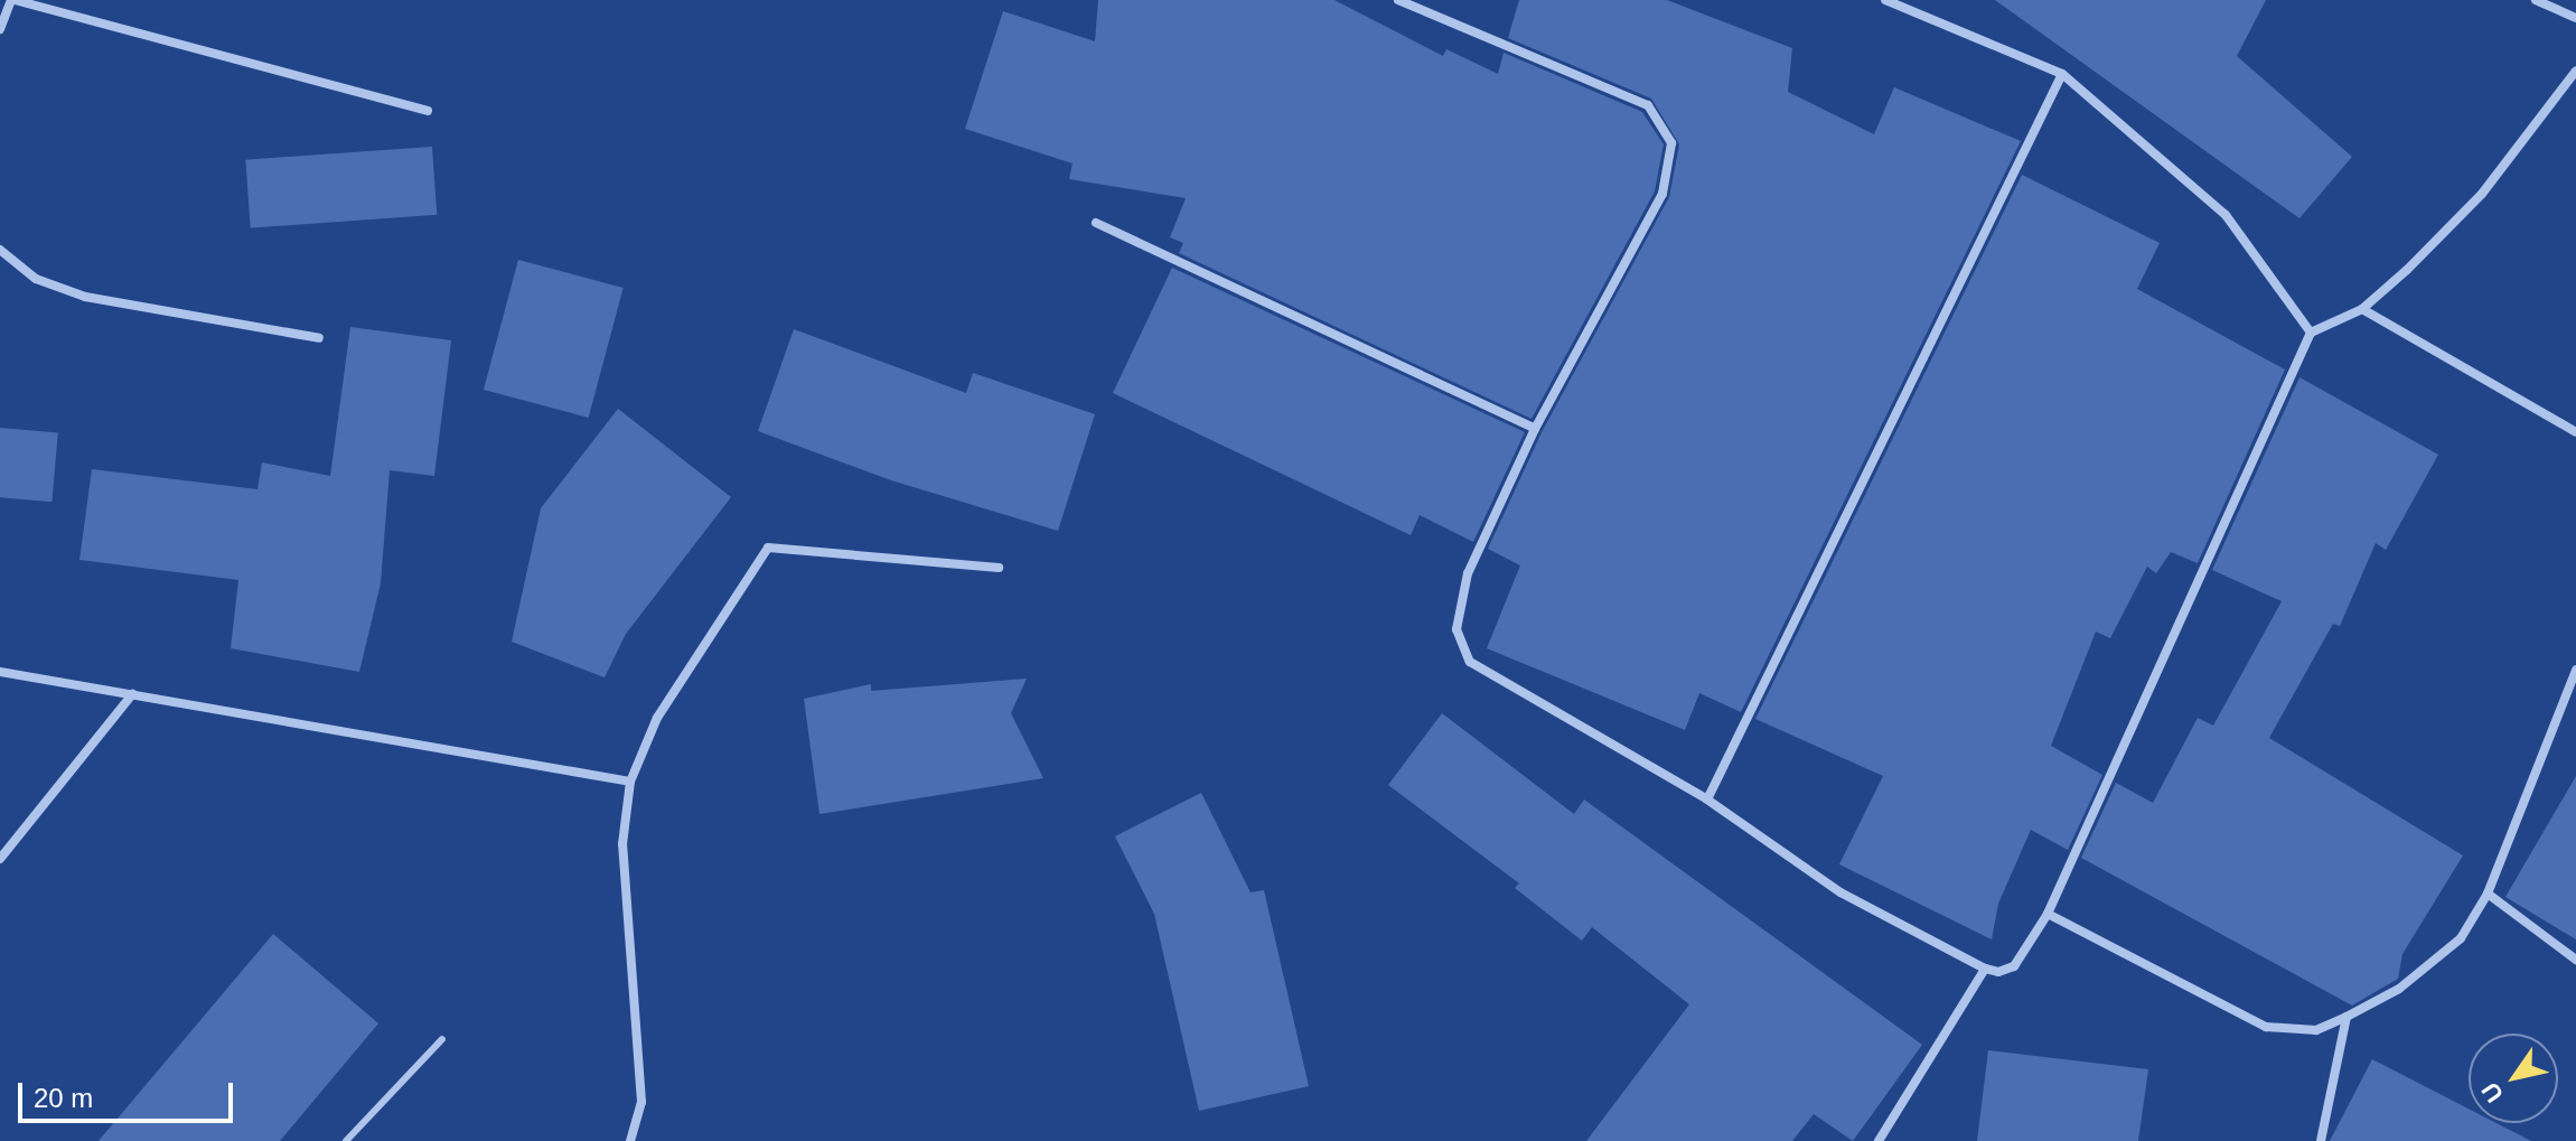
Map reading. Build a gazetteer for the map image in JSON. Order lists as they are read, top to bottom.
{
  "scale_bar": "20 m",
  "north": "bottom left"
}
